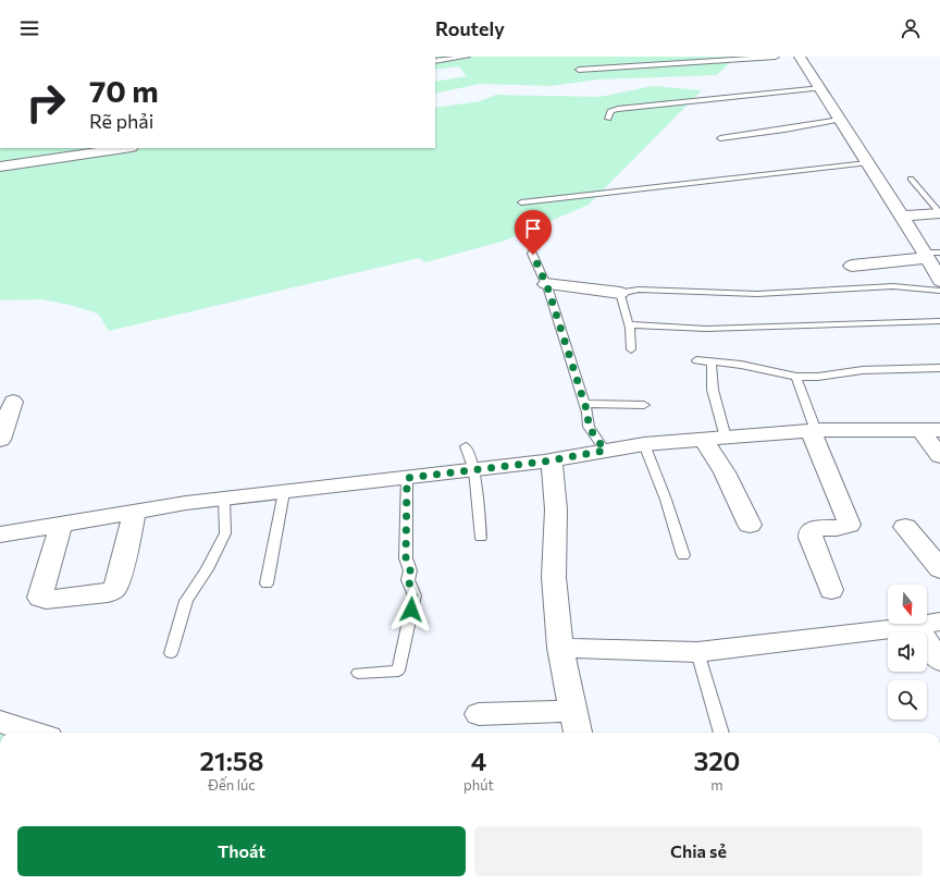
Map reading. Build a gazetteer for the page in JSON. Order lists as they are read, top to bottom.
{
  "north": "bottom",
  "page": {
    "header": "Routely",
    "turn": ["70 m", "Rẽ phải"],
    "eta": [
      "21:58",
      "Đến lúc",
      "4",
      "phút",
      "320",
      "m"
    ],
    "buttons": ["Thoát", "Chia sẻ"]
  }
}
